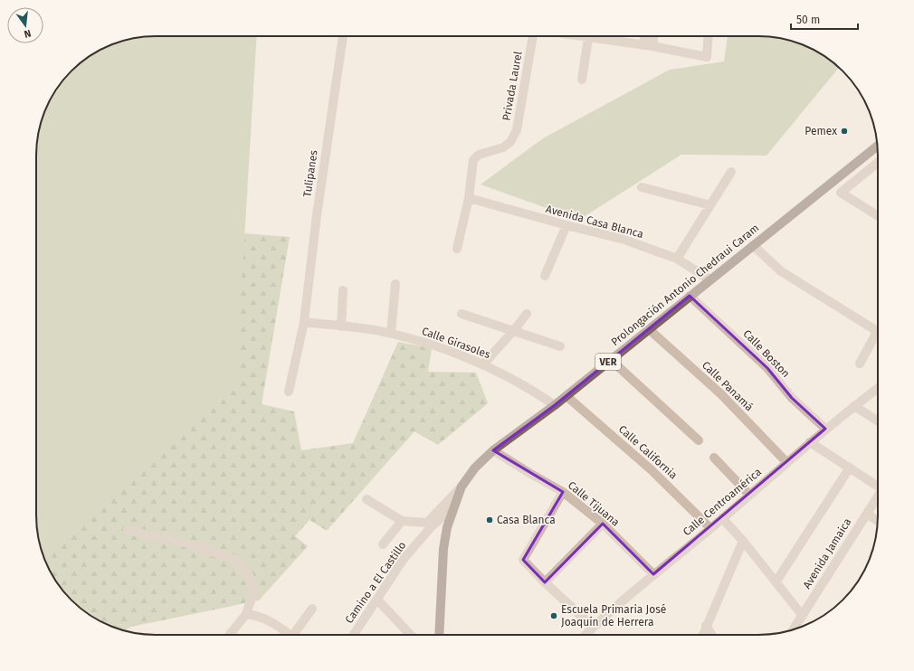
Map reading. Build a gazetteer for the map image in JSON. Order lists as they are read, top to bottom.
{
  "streets": {
    "main road": ["Prolongación Antonio Chedraui Caram", "VER"],
    "street": [
      "Privada Laurel",
      "Tulipanes",
      "Avenida Casa Blanca",
      "Calle Girasoles",
      "Calle Boston",
      "Calle Panamá",
      "Calle California",
      "Calle Centroamérica",
      "Calle Tijuana",
      "Avenida Jamaica",
      "Camino a El Castillo"
    ]
  },
  "crossings": [
    ["Privada Laurel", "Avenida Casa Blanca"],
    ["Tulipanes", "Calle Girasoles"],
    ["Avenida Casa Blanca", "Prolongación Antonio Chedraui Caram"],
    ["Prolongación Antonio Chedraui Caram", "Calle Girasoles"],
    ["Prolongación Antonio Chedraui Caram", "Calle Boston"],
    ["Prolongación Antonio Chedraui Caram", "Calle Panamá"],
    ["Prolongación Antonio Chedraui Caram", "Calle California"],
    ["Prolongación Antonio Chedraui Caram", "Calle Tijuana"],
    ["Prolongación Antonio Chedraui Caram", "Camino a El Castillo"],
    ["Calle Boston", "Calle Centroamérica"],
    ["Calle Panamá", "Calle Centroamérica"],
    ["Calle California", "Calle Centroamérica"],
    ["Calle Centroamérica", "Calle Tijuana"]
  ],
  "places": ["Pemex", "Casa Blanca", "Escuela Primaria José Joaquín de Herrera"],
  "scale_bar": "50 m",
  "north": "bottom"
}
